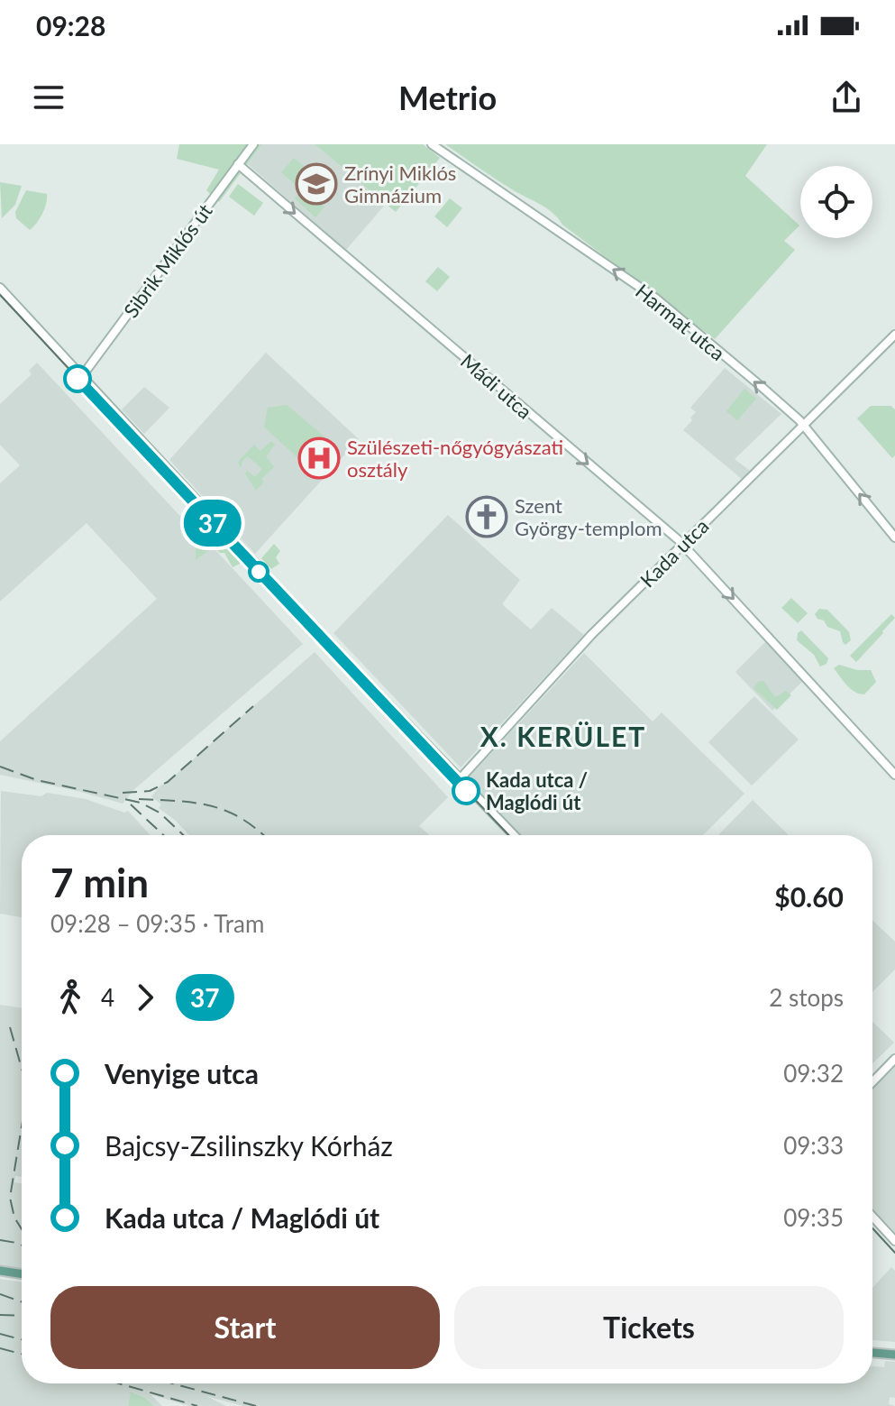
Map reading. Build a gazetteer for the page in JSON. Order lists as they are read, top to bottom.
{
  "streets": {
    "street": [
      "Sibrik Miklós út",
      "Harmat utca",
      "Mádi utca",
      "Kada utca"
    ]
  },
  "crossings": [
    ["Sibrik Miklós út", "Mádi utca"],
    ["Harmat utca", "Kada utca"],
    ["Mádi utca", "Kada utca"]
  ],
  "one_way": ["Harmat utca", "Mádi utca"],
  "districts": ["X. KERÜLET"],
  "places": {
    "school or university": ["Zrínyi Miklós Gimnázium"],
    "hospital": ["Szülészeti-nőgyógyászati osztály"],
    "church": ["Szent György-templom"],
    "other": ["Kada utca / Maglódi út"]
  },
  "lines": ["tram line 37"],
  "page": {
    "status": "09:28",
    "header": "Metrio",
    "on_map": "37",
    "heading": ["7 min", "09:28 – 09:35 · Tram", "$0.60"],
    "legs": ["4", "37", "2 stops"],
    "list": [
      {
        "name": "Venyige utca",
        "value": "09:32"
      },
      {
        "name": "Bajcsy-Zsilinszky Kórház",
        "value": "09:33"
      },
      {
        "name": "Kada utca / Maglódi út",
        "value": "09:35"
      }
    ],
    "buttons": ["Start", "Tickets"]
  }
}
